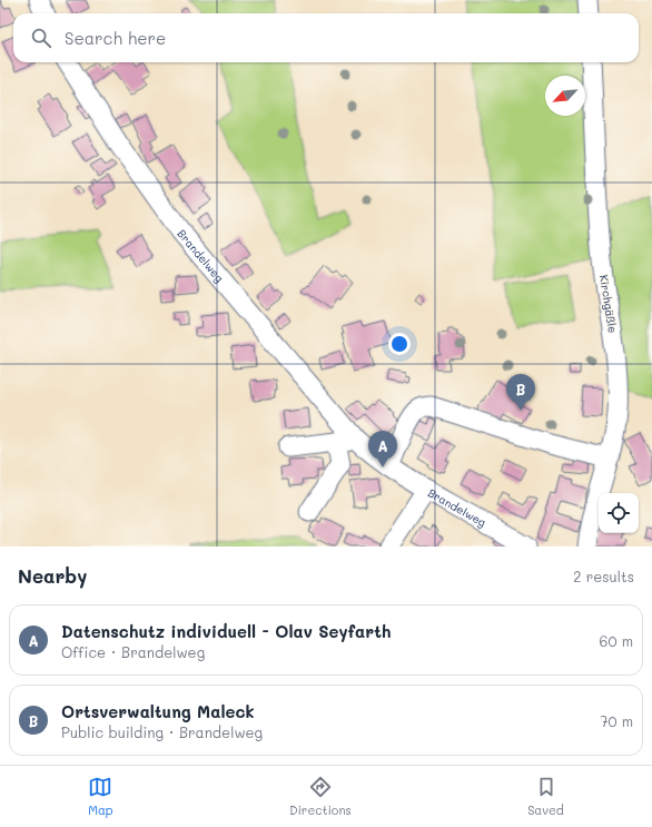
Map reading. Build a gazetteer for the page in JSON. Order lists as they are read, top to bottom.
{
  "streets": {
    "street": ["Brandelweg", "Kirchgäßle"]
  },
  "north": "bottom left",
  "page": {
    "search": "Search here",
    "pins": ["B", "A"],
    "heading": ["Nearby", "2 results"],
    "list": [
      {
        "mark": "A",
        "name": "Datenschutz individuell - Olav Seyfarth",
        "note": "Office · Brandelweg",
        "value": "60 m"
      },
      {
        "mark": "B",
        "name": "Ortsverwaltung Maleck",
        "note": "Public building · Brandelweg",
        "value": "70 m"
      }
    ],
    "nav": ["Map", "Directions", "Saved"]
  }
}
